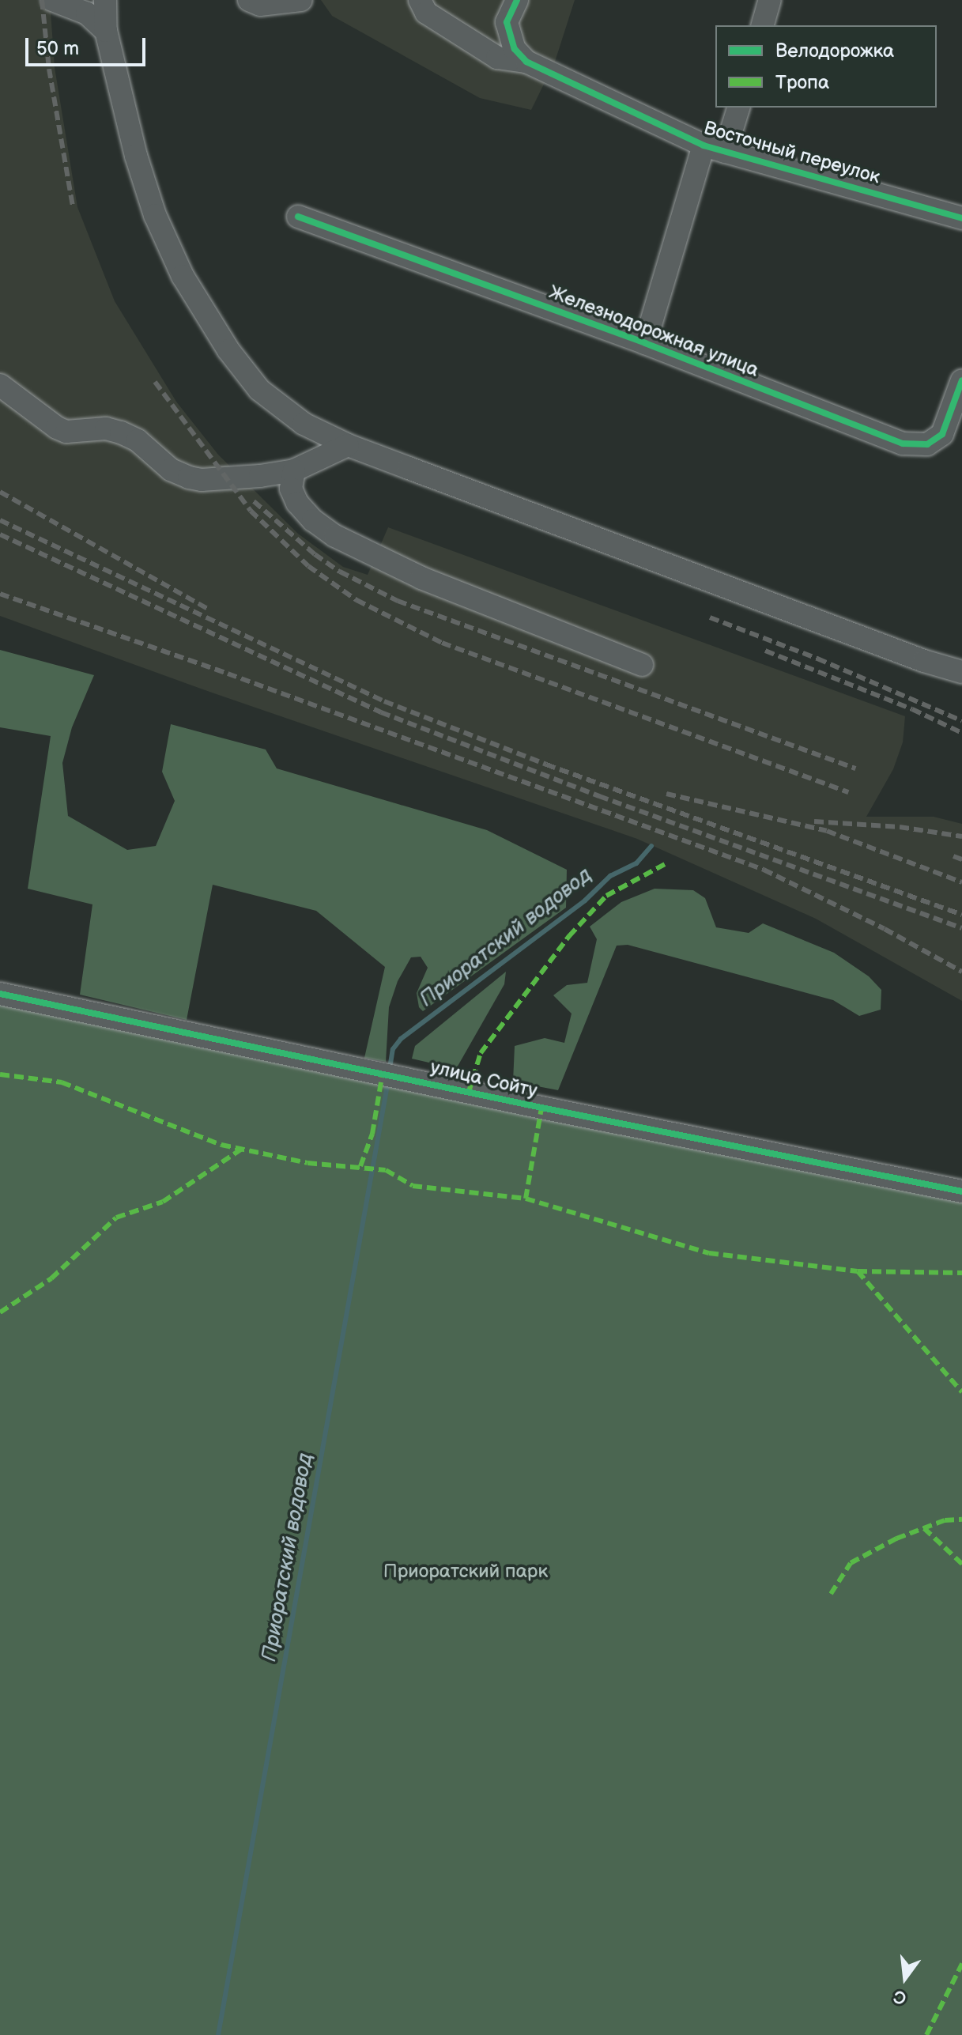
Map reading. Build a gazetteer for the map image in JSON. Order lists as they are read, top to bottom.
{
  "streets": {
    "street": ["Восточный переулок", "Железнодорожная улица", "улица Сойту"]
  },
  "water": ["Приоратский водовод"],
  "parks": ["Приоратский парк"],
  "legend": ["Велодорожка", "Тропа"],
  "scale_bar": "50 m",
  "north": "bottom"
}
